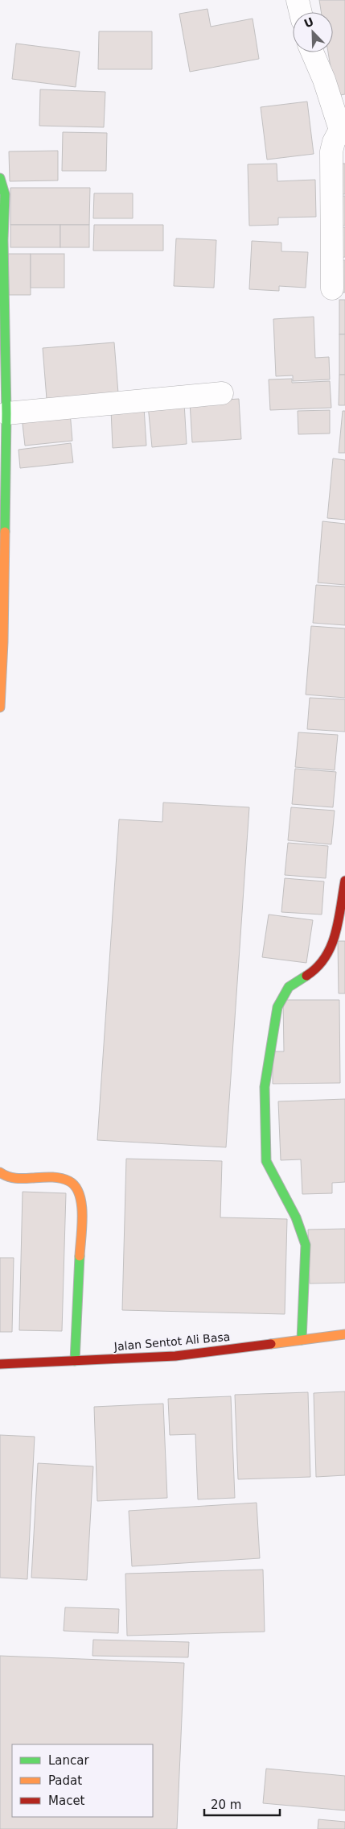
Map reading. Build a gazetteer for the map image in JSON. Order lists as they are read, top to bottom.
{
  "streets": {
    "street": ["Jalan Sentot Ali Basa"]
  },
  "legend": ["Lancar", "Padat", "Macet"],
  "scale_bar": "20 m",
  "north": "top left"
}
